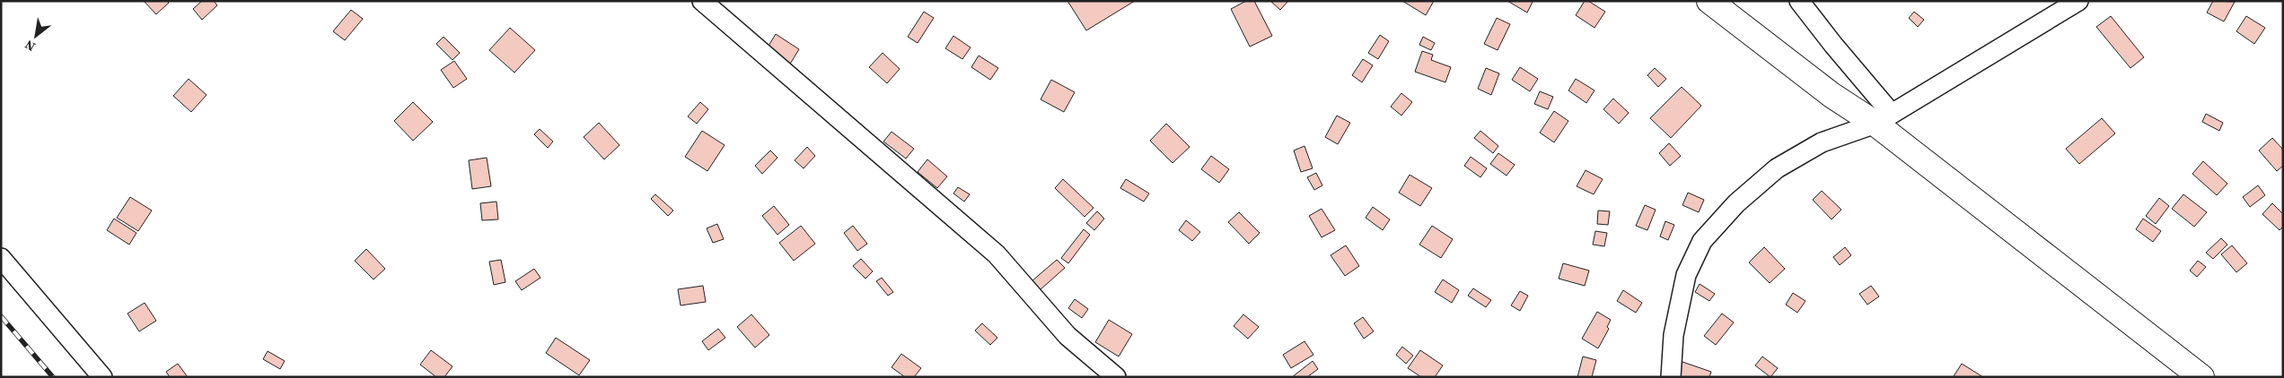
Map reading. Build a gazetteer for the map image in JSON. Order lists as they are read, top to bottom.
{
  "north": "bottom left"
}
